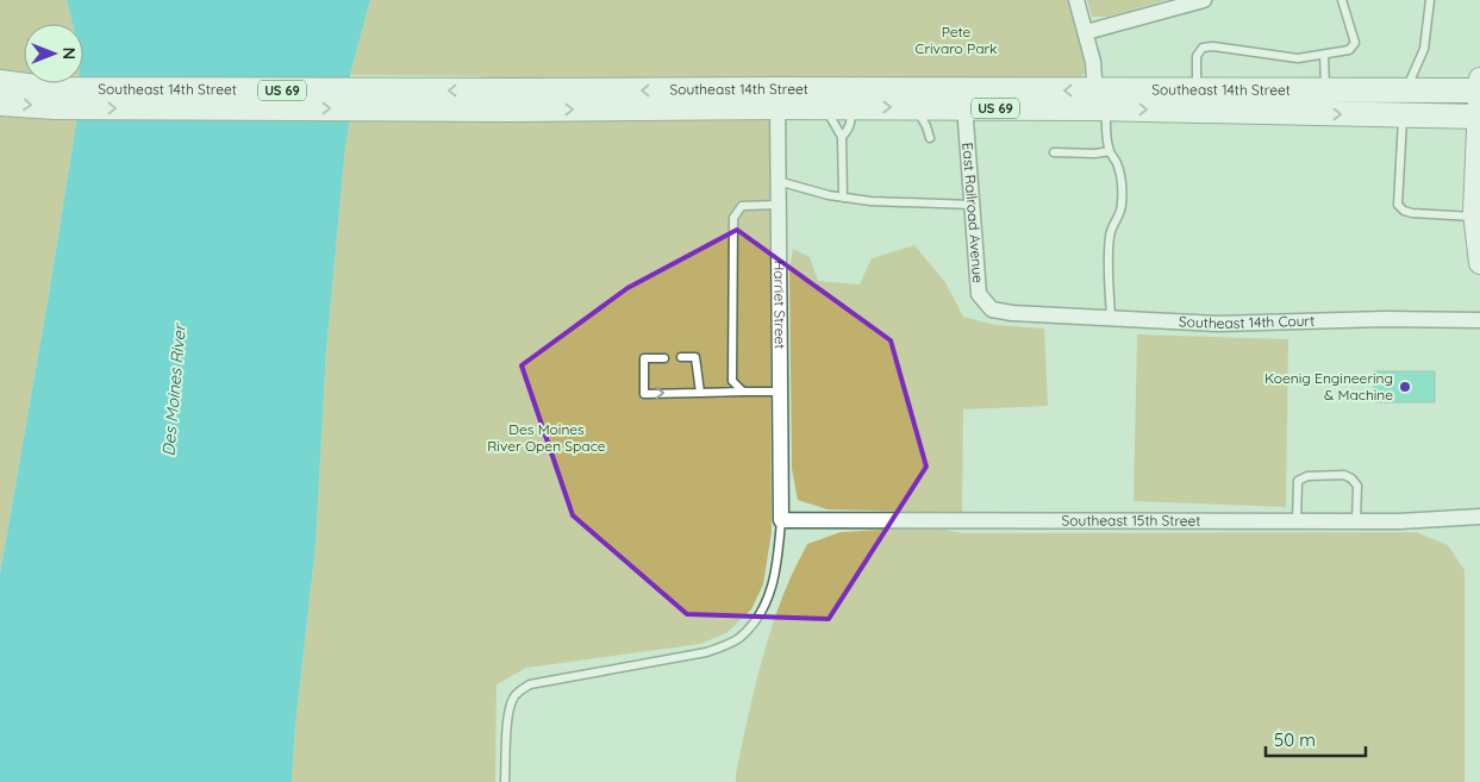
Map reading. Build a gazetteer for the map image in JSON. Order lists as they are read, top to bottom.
{
  "streets": {
    "main road": ["Southeast 14th Street", "US 69"],
    "street": [
      "East Railroad Avenue",
      "Harriet Street",
      "Southeast 14th Court",
      "Southeast 15th Street"
    ]
  },
  "crossings": [
    ["Southeast 14th Street", "East Railroad Avenue"],
    ["Southeast 14th Street", "Harriet Street"],
    ["East Railroad Avenue", "Southeast 14th Court"],
    ["Harriet Street", "Southeast 15th Street"]
  ],
  "water": ["Des Moines River"],
  "parks": ["Pete Crivaro Park", "Des Moines River Open Space"],
  "places": ["Koenig Engineering & Machine"],
  "scale_bar": "50 m",
  "north": "right"
}
